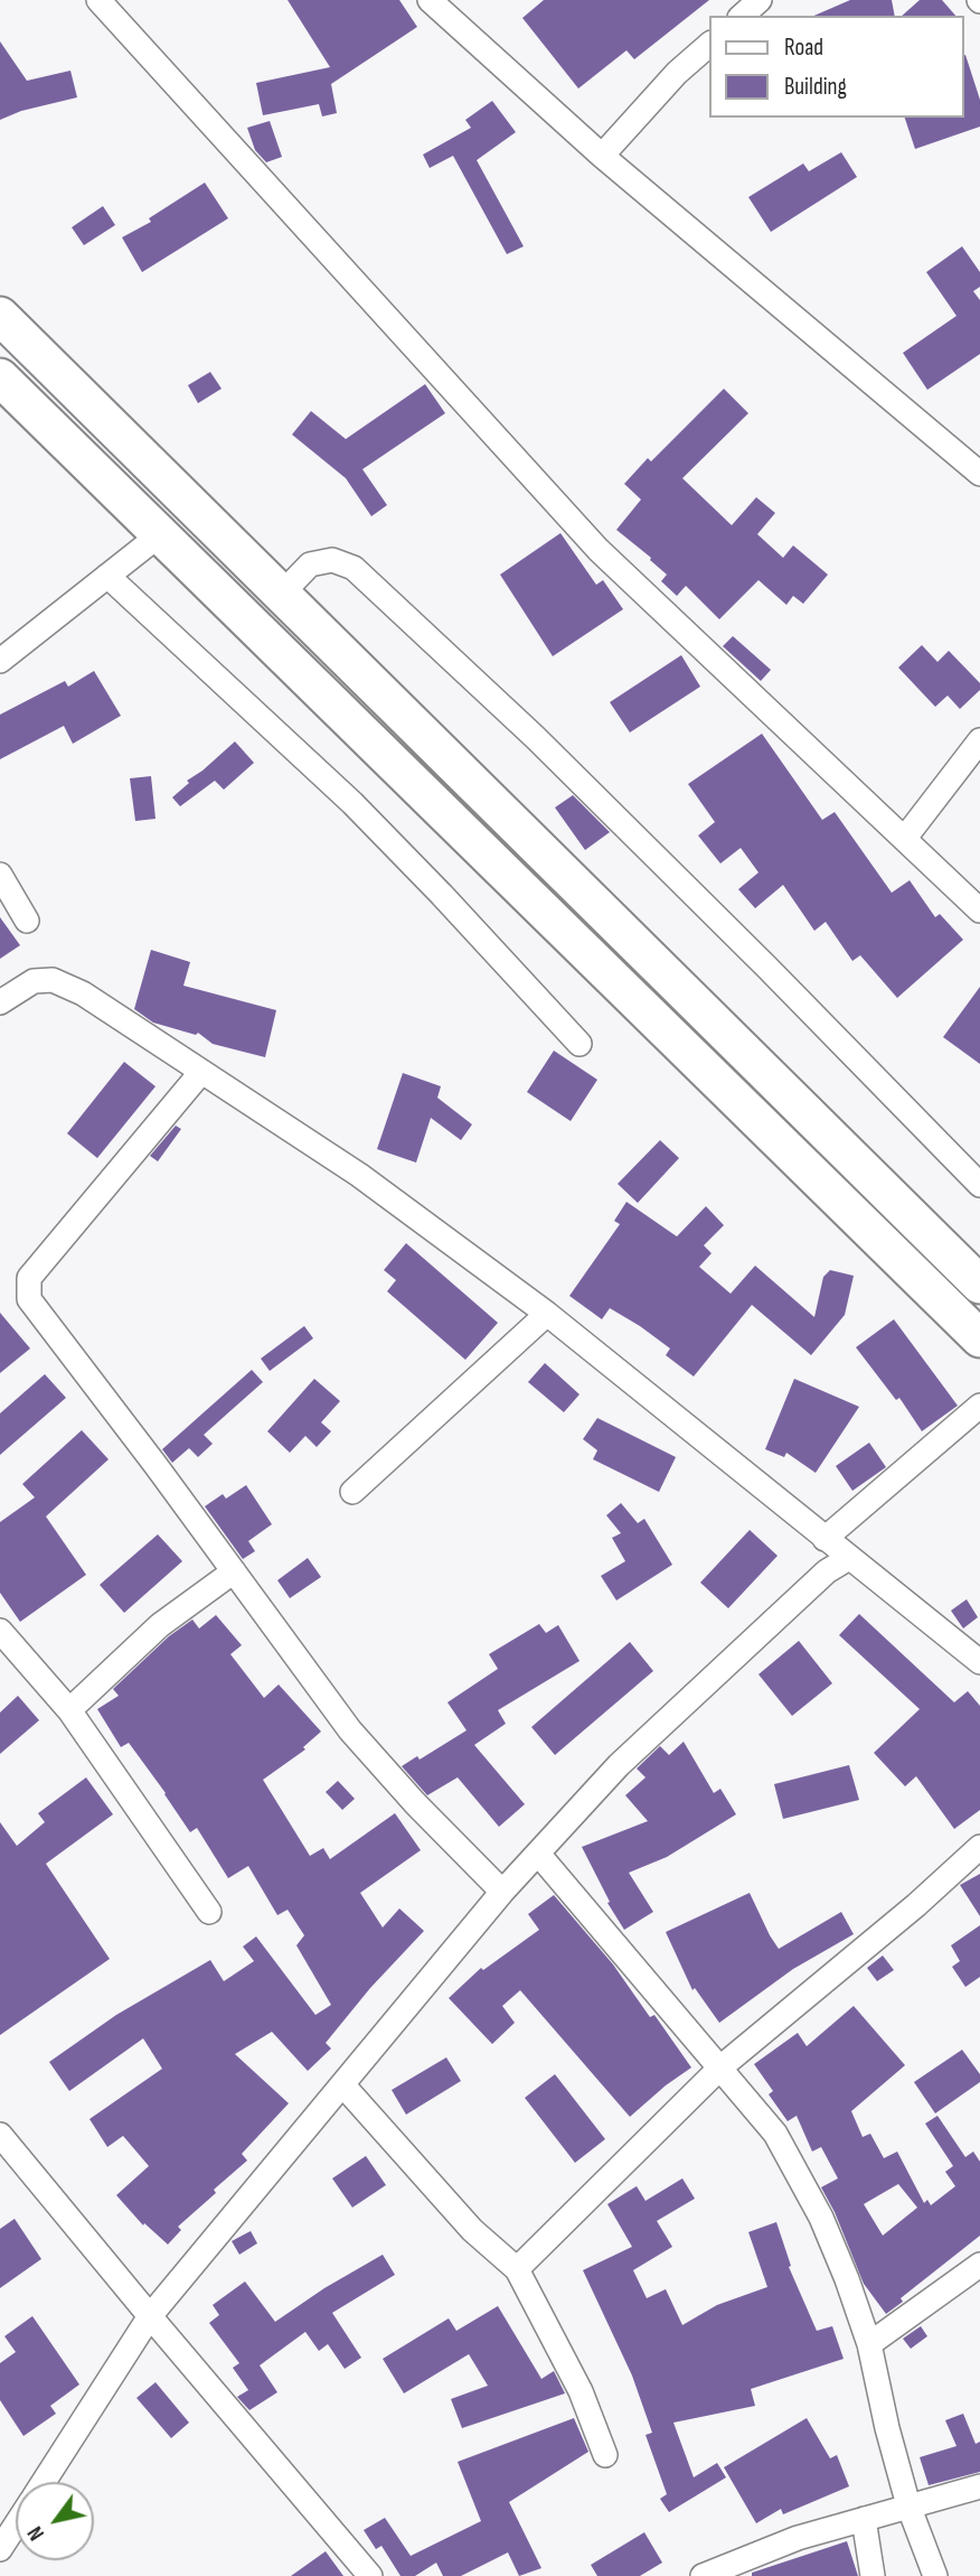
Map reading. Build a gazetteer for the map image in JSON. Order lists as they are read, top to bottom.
{
  "legend": ["Road", "Building"],
  "north": "bottom left"
}
